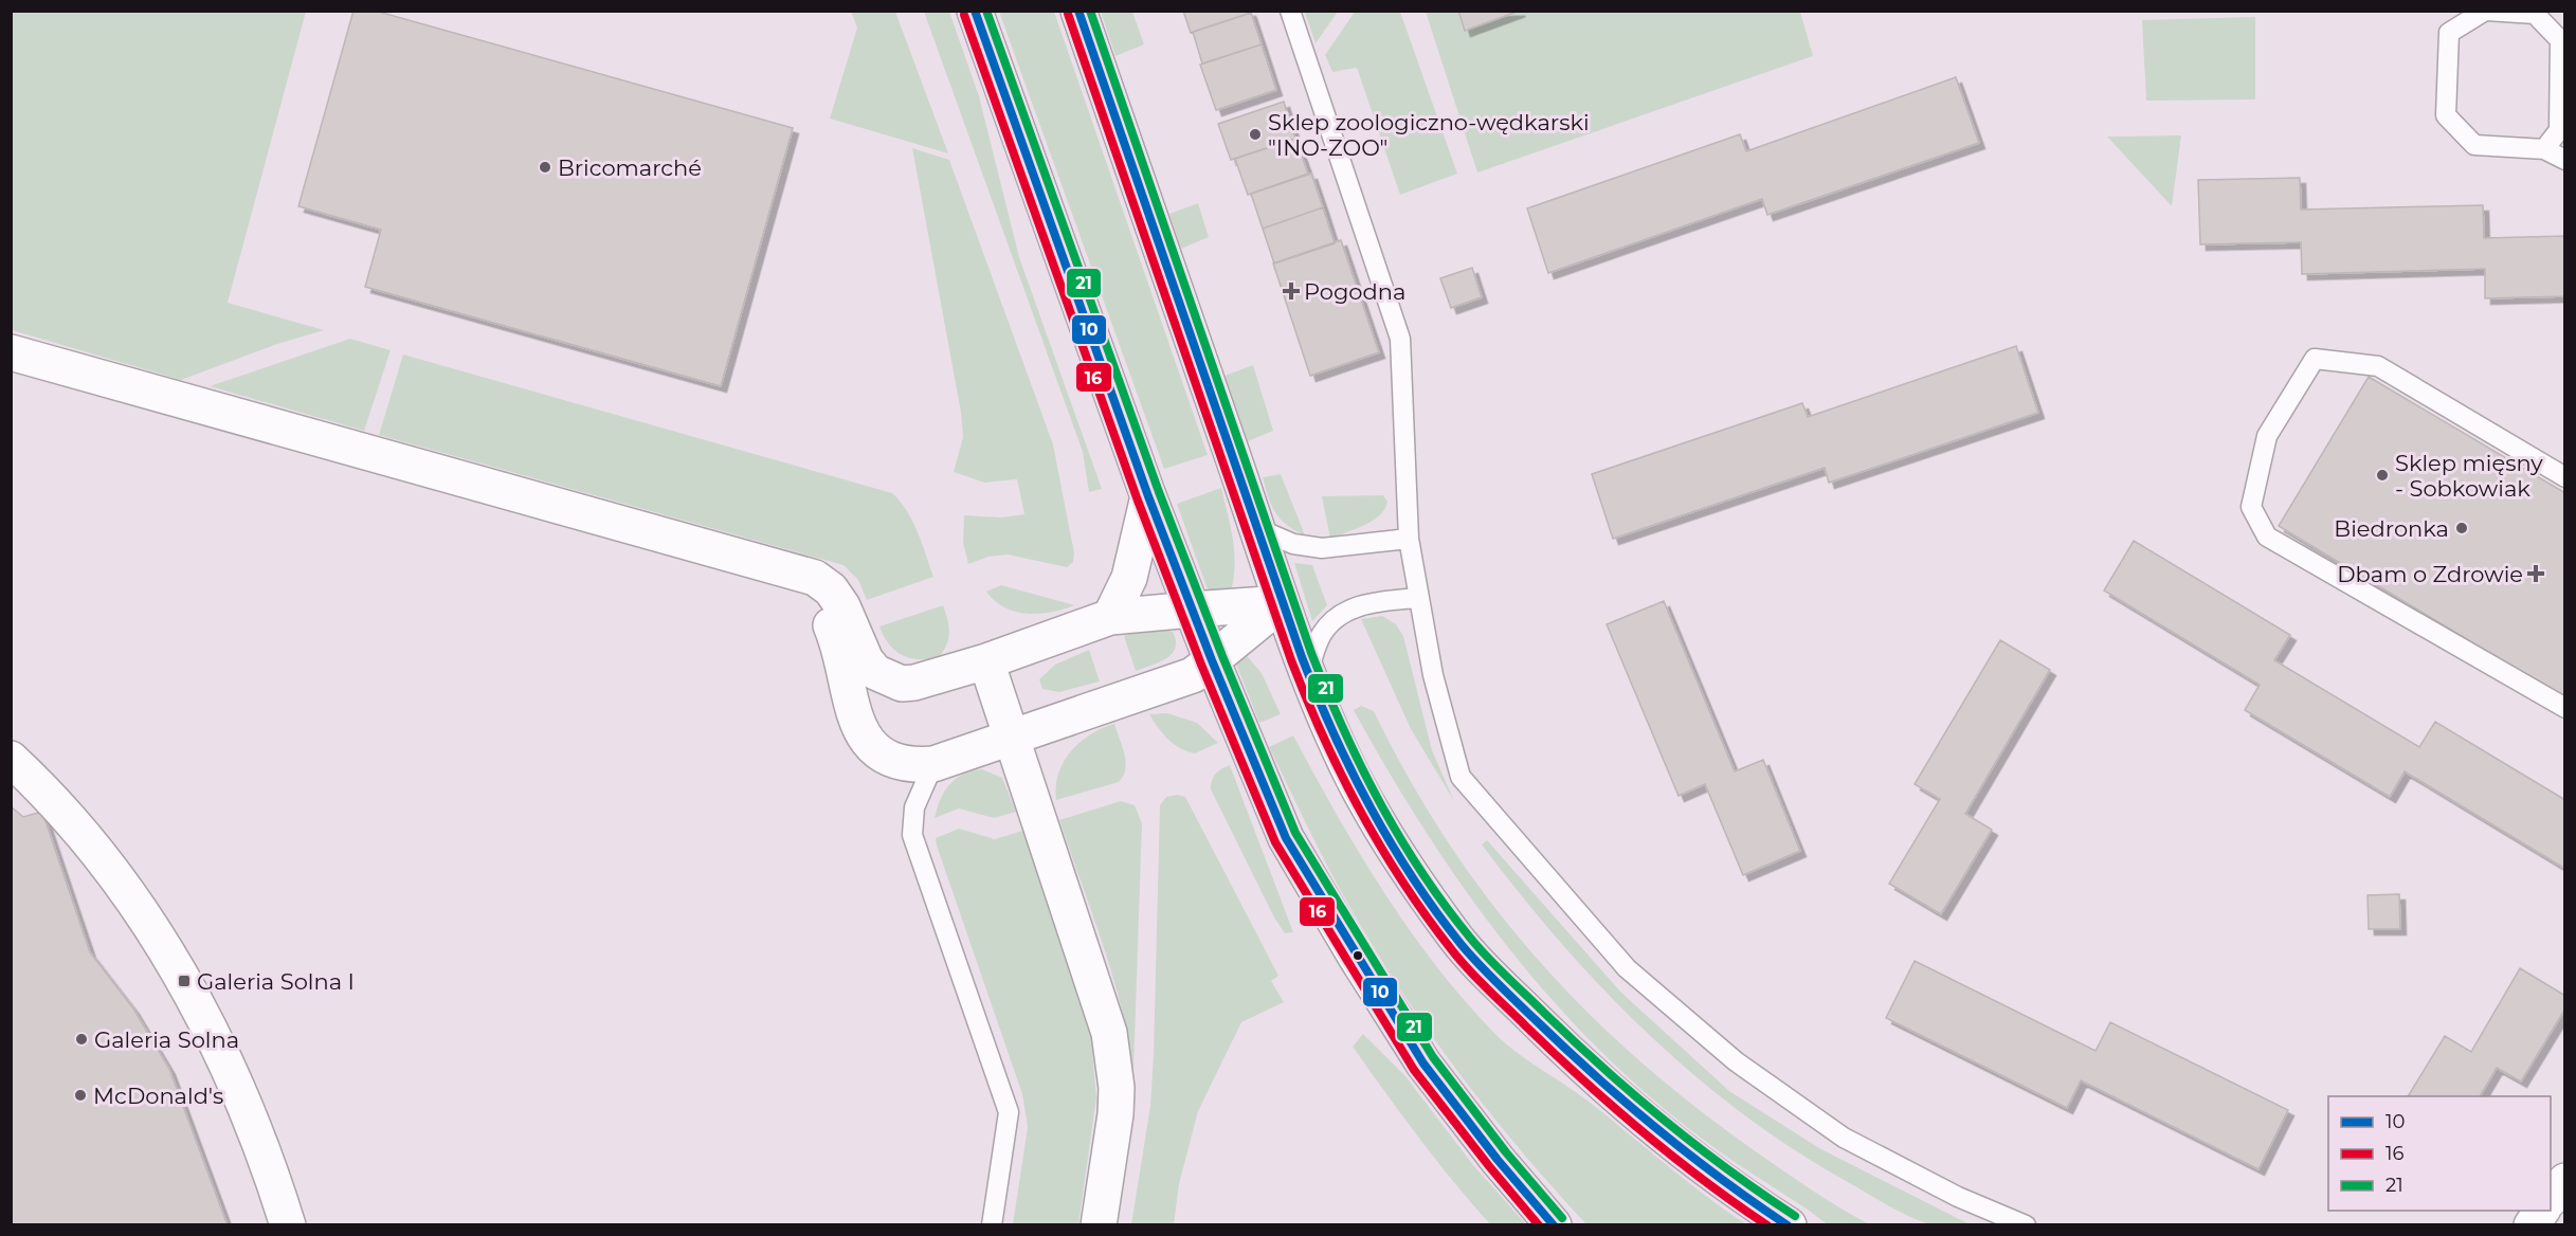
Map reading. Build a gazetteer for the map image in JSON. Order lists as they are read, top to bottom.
{
  "places": {
    "other": [
      "Sklep zoologiczno-wędkarski \"INO-ZOO\"",
      "Bricomarché",
      "Sklep mięsny - Sobkowiak",
      "Biedronka",
      "Galeria Solna",
      "McDonald's"
    ],
    "health": ["Pogodna", "Dbam o Zdrowie"],
    "transit": ["Galeria Solna I"]
  },
  "lines": ["transit line 10", "transit line 21", "transit line 16"],
  "legend": ["10", "16", "21"]
}
